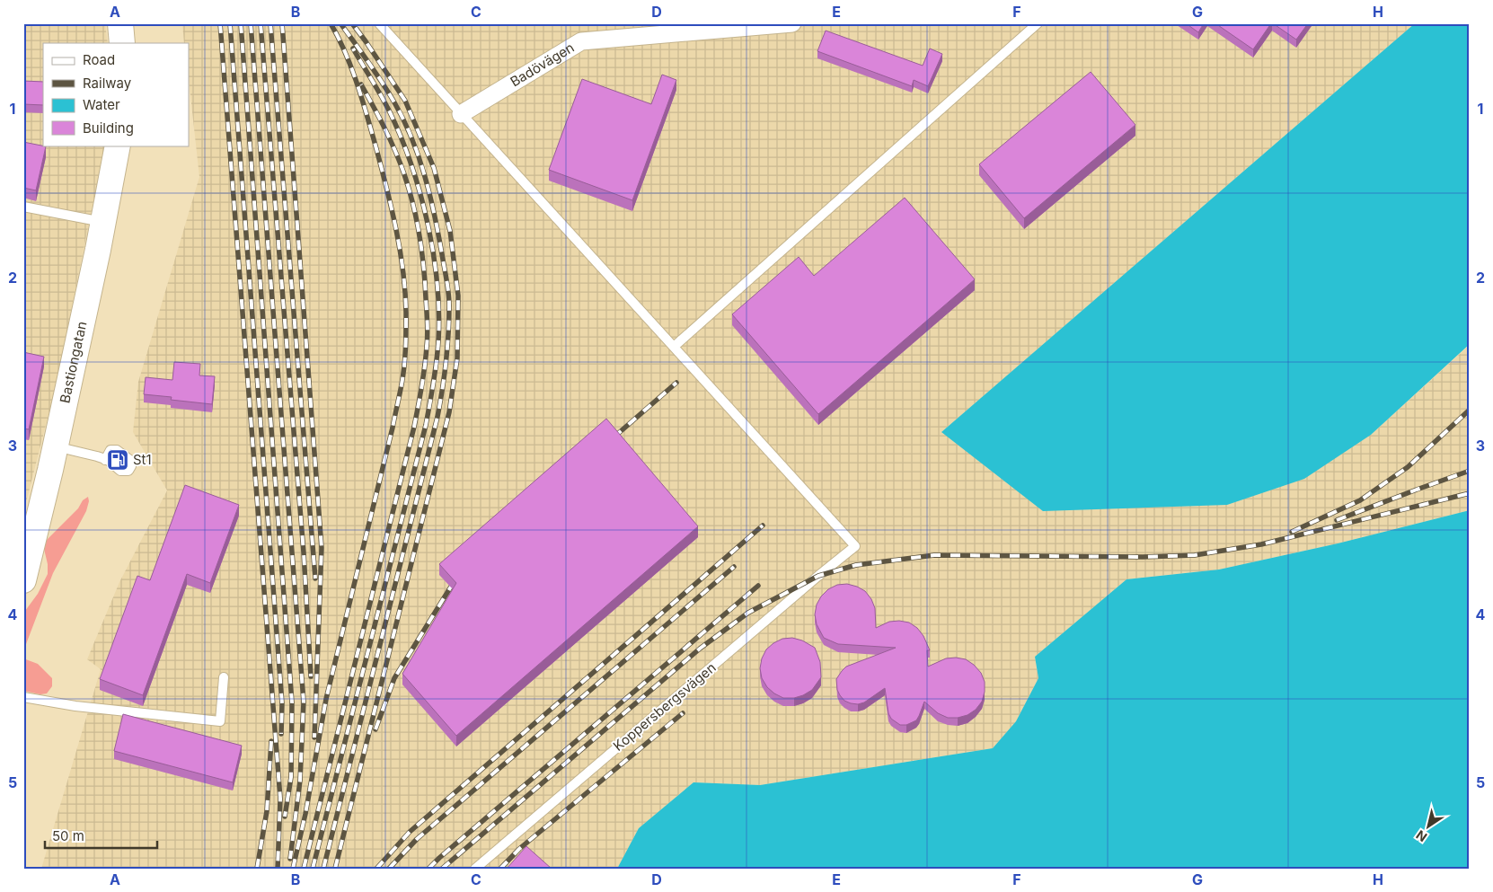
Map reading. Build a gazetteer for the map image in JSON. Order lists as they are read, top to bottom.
{
  "streets": {
    "main road": ["Bastiongatan"],
    "street": ["Badövägen"],
    "lane": ["Koppersbergsvägen"]
  },
  "places": {
    "fuel station": ["St1"]
  },
  "legend": [
    "Road",
    "Railway",
    "Water",
    "Building"
  ],
  "scale_bar": "50 m",
  "north": "bottom left",
  "grid": {
    "columns": [
      "A",
      "B",
      "C",
      "D",
      "E",
      "F",
      "G",
      "H"
    ],
    "rows": [
      "1",
      "2",
      "3",
      "4",
      "5"
    ]
  }
}
